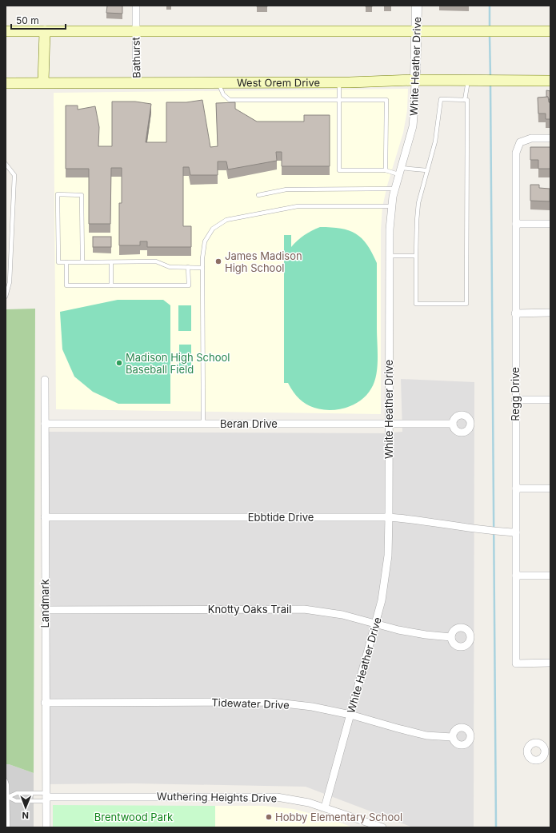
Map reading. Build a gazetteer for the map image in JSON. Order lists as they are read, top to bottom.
{
  "streets": {
    "main road": ["West Orem Drive"],
    "street": [
      "Bathurst",
      "White Heather Drive",
      "Regg Drive",
      "Beran Drive",
      "Ebbtide Drive",
      "Landmark",
      "Knotty Oaks Trail",
      "Tidewater Drive",
      "Wuthering Heights Drive"
    ]
  },
  "crossings": [
    ["Bathurst", "West Orem Drive"],
    ["White Heather Drive", "West Orem Drive"],
    ["White Heather Drive", "Beran Drive"],
    ["White Heather Drive", "Ebbtide Drive"],
    ["White Heather Drive", "Knotty Oaks Trail"],
    ["White Heather Drive", "Tidewater Drive"],
    ["White Heather Drive", "Wuthering Heights Drive"],
    ["Regg Drive", "Ebbtide Drive"],
    ["Beran Drive", "Landmark"],
    ["Ebbtide Drive", "Landmark"],
    ["Landmark", "Knotty Oaks Trail"],
    ["Landmark", "Tidewater Drive"],
    ["Landmark", "Wuthering Heights Drive"]
  ],
  "parks": ["Brentwood Park"],
  "places": ["James Madison High School", "Madison High School Baseball Field", "Hobby Elementary School"],
  "scale_bar": "50 m",
  "north": "bottom"
}
